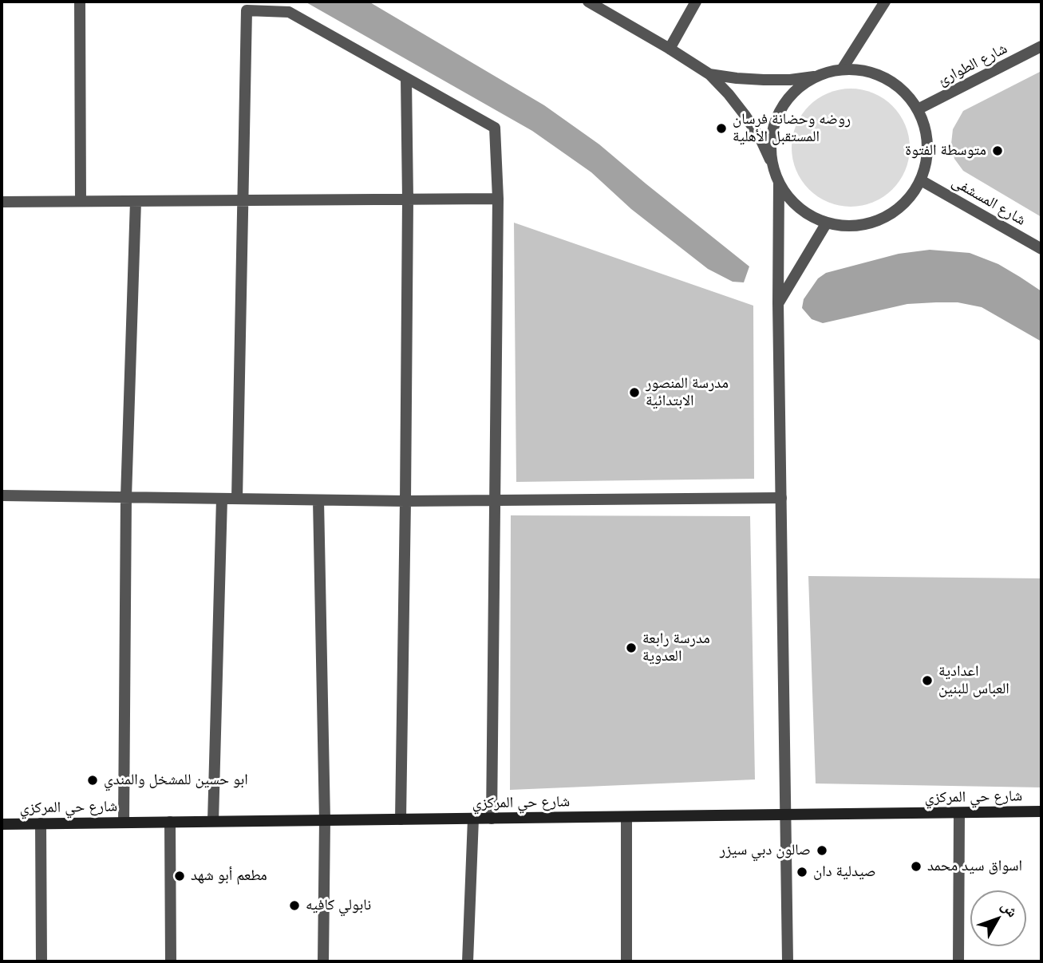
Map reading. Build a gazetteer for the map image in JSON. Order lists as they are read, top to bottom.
{
  "streets": {
    "main road": ["شارع حي المركزي"],
    "street": ["شارع الطوارئ", "شارع المسشفى"]
  },
  "crossings": [
    ["شارع الطوارئ", "شارع المسشفى"]
  ],
  "places": [
    "روضه وحضانة فرسان المستقبل الأهلية",
    "متوسطة الفتوة",
    "مدرسة المنصور الابتدائية",
    "مدرسة رابعة العدوية",
    "اعدادية العباس للبنين",
    "ابو حسين للمشخل والمندي",
    "صالون دبي سيزر",
    "اسواق سيد محمد",
    "صيدلية دان",
    "مطعم أبو شهد",
    "نابولي كافيه"
  ],
  "north": "top right"
}
